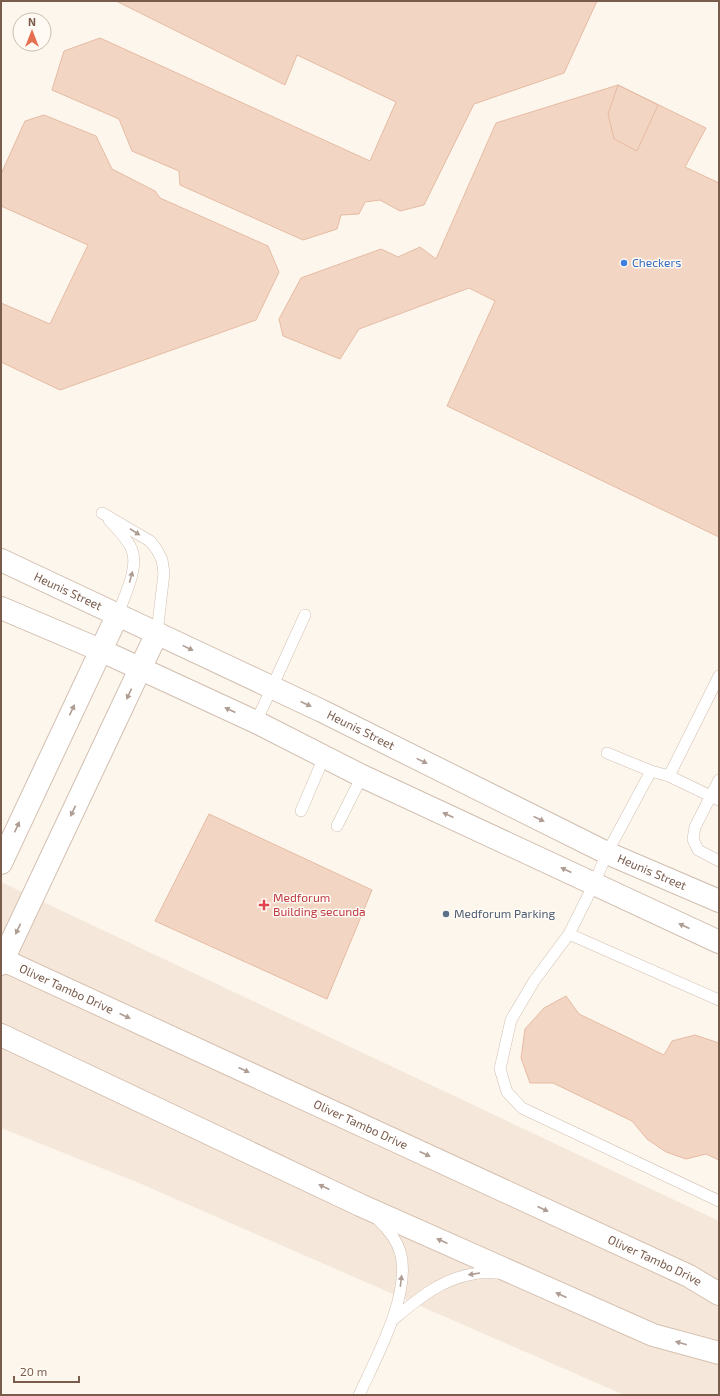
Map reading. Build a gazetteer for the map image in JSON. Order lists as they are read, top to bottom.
{
  "streets": {
    "street": ["Heunis Street", "Oliver Tambo Drive"]
  },
  "places": {
    "other": ["Checkers", "Medforum Parking"],
    "health": ["Medforum Building secunda"]
  },
  "scale_bar": "20 m",
  "north": "top"
}
